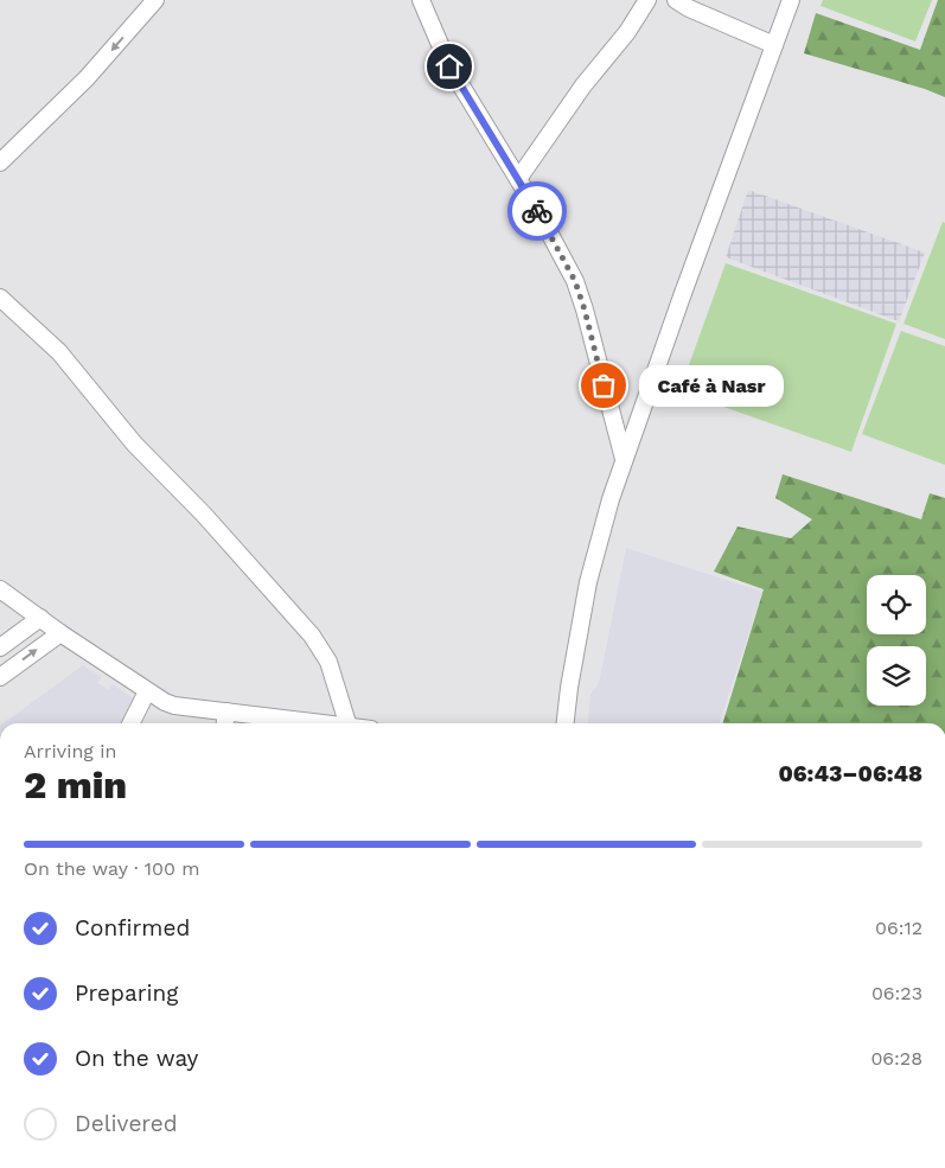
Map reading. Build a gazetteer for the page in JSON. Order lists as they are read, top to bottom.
{
  "places": ["Café à Nasr"],
  "page": {
    "bubble": "Café à Nasr",
    "heading": ["2 min", "Arriving in", "06:43–06:48"],
    "bar": "On the way · 100 m",
    "list": [
      ["Confirmed", "06:12"],
      ["Preparing", "06:23"],
      ["On the way", "06:28"],
      "Delivered"
    ]
  }
}
